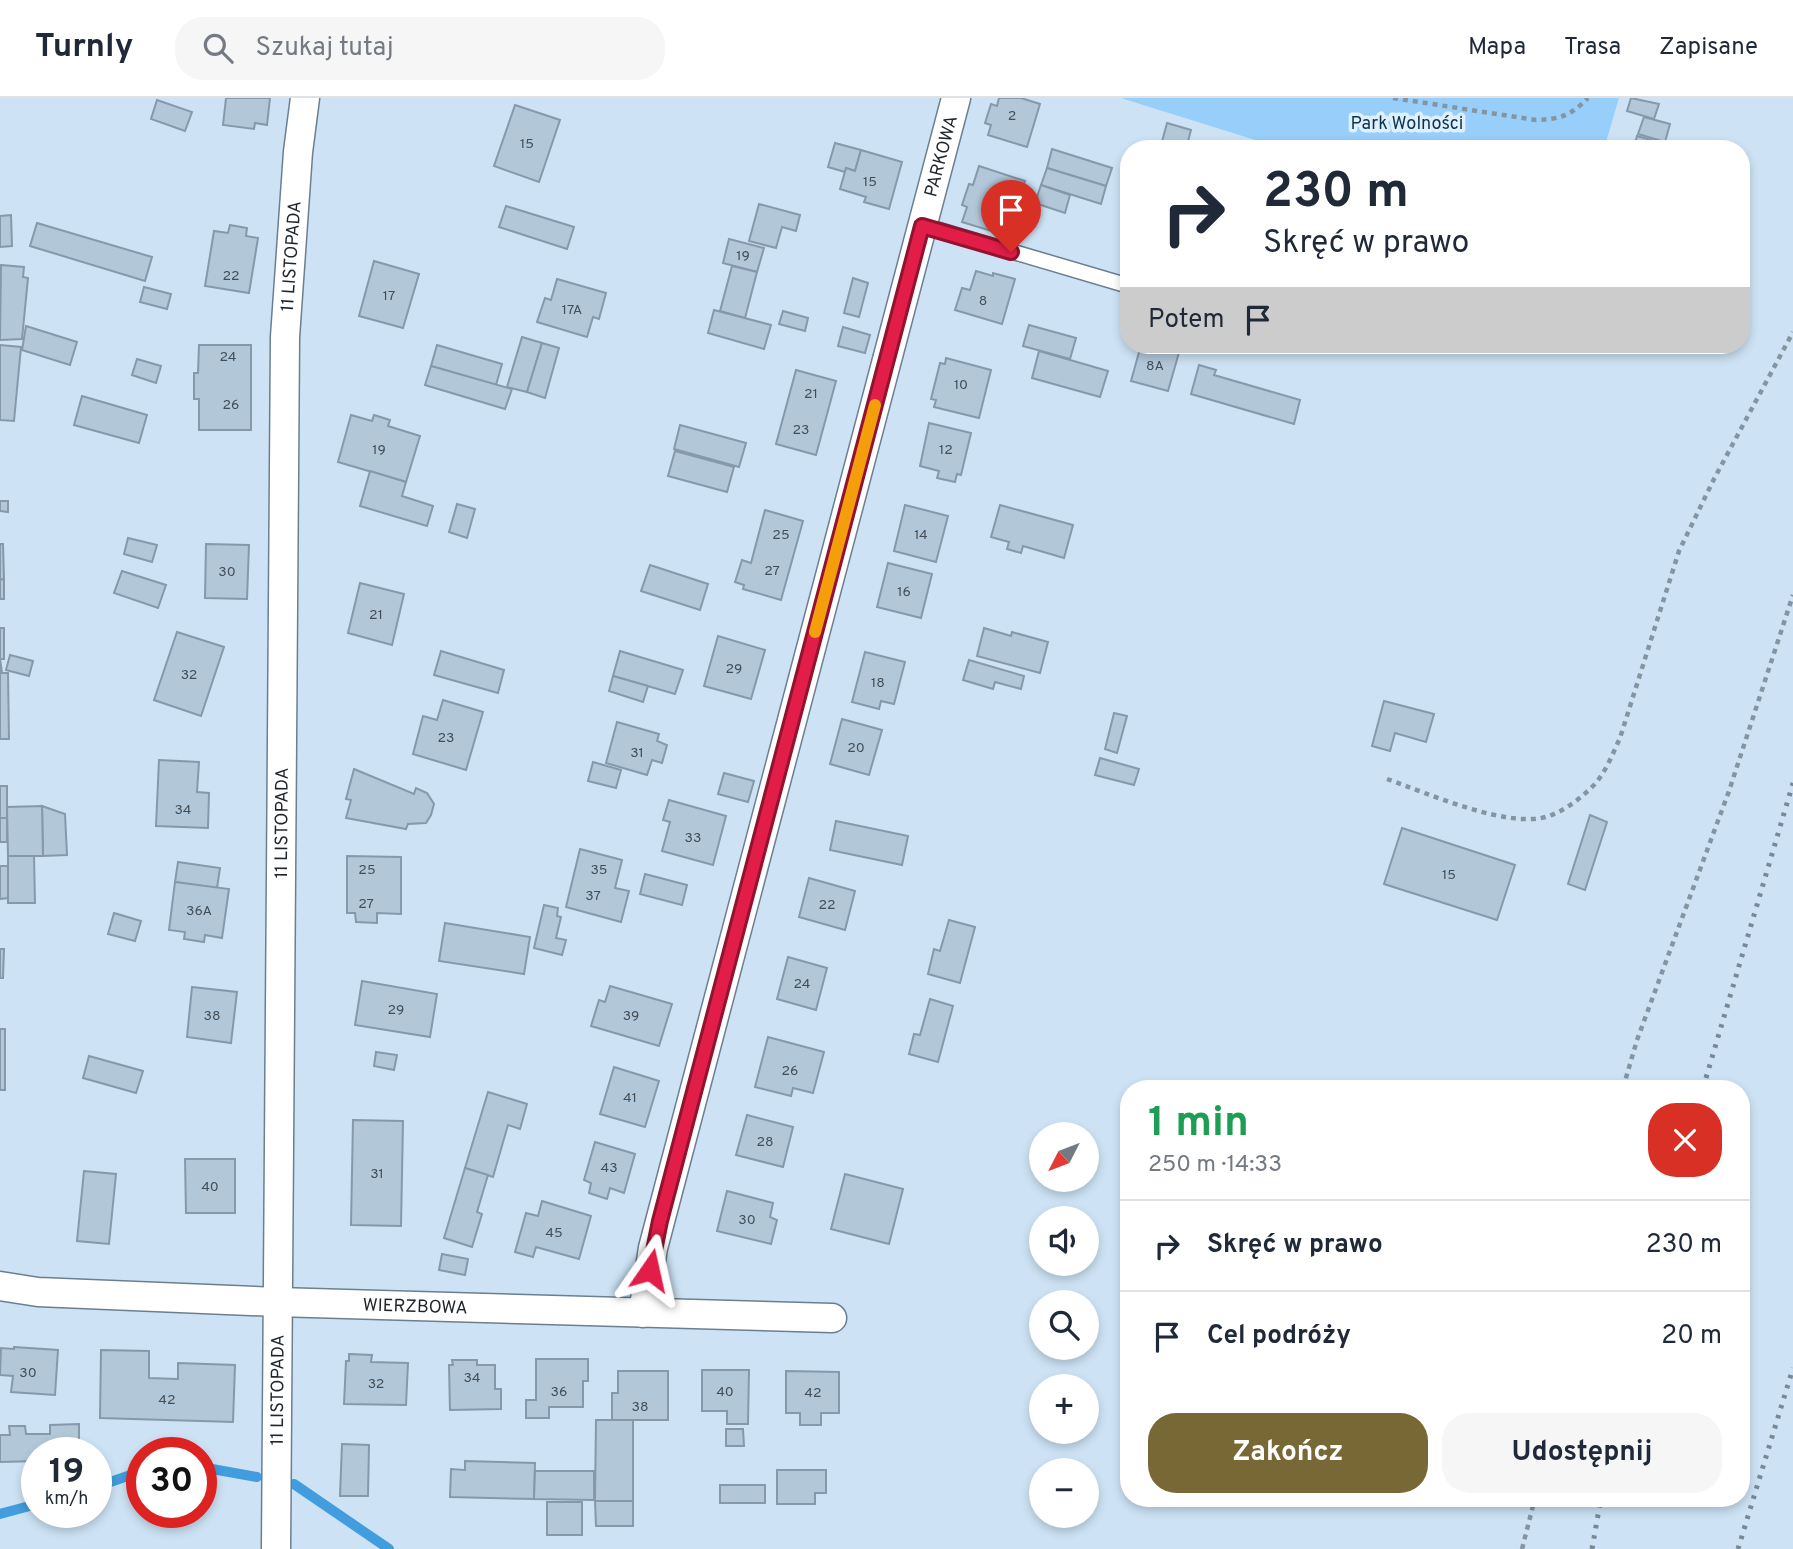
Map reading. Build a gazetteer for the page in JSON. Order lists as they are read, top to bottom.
{
  "streets": {
    "street": ["PARKOWA", "11 LISTOPADA", "WIERZBOWA"]
  },
  "crossings": [
    ["PARKOWA", "WIERZBOWA"],
    ["11 LISTOPADA", "WIERZBOWA"]
  ],
  "parks": ["Park Wolności"],
  "house_numbers": [
    "2",
    "15",
    "15",
    "19",
    "22",
    "17",
    "8",
    "17A",
    "24",
    "8A",
    "10",
    "21",
    "26",
    "23",
    "19",
    "12",
    "25",
    "14",
    "27",
    "30",
    "16",
    "21",
    "29",
    "32",
    "18",
    "23",
    "20",
    "31",
    "34",
    "33",
    "25",
    "35",
    "15",
    "37",
    "27",
    "22",
    "36A",
    "24",
    "29",
    "38",
    "39",
    "26",
    "41",
    "28",
    "43",
    "31",
    "40",
    "30",
    "45",
    "30",
    "34",
    "32",
    "36",
    "40",
    "42",
    "42",
    "38"
  ],
  "north": "bottom left",
  "page": {
    "header": "Turnly",
    "search": "Szukaj tutaj",
    "nav": ["Mapa", "Trasa", "Zapisane"],
    "turn": ["230 m", "Skręć w prawo"],
    "then": "Potem",
    "heading": ["1 min", "250 m · 14:33"],
    "map_buttons": ["+", "−"],
    "list": [
      {
        "name": "Skręć w prawo",
        "value": "230 m"
      },
      {
        "name": "Cel podróży",
        "value": "20 m"
      }
    ],
    "buttons": ["Zakończ", "Udostępnij"],
    "speed": "19 km/h",
    "limit": "30"
  }
}
